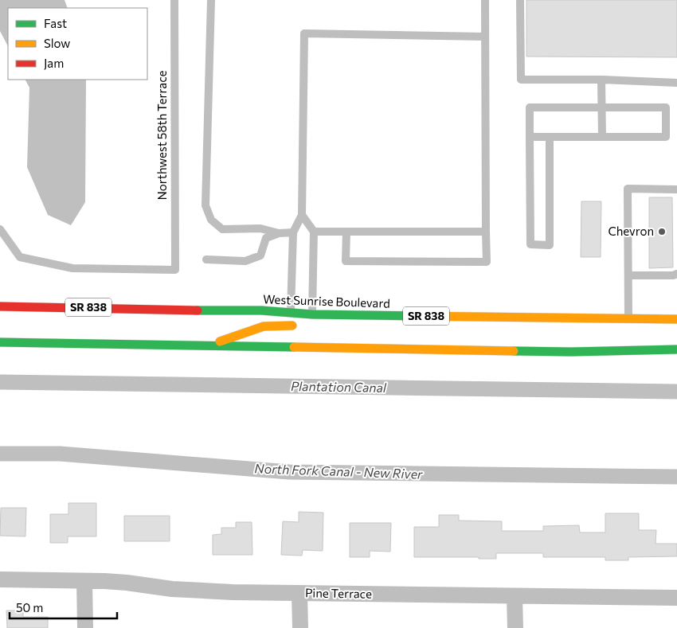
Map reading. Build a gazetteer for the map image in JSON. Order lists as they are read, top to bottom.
{
  "streets": {
    "highway": ["West Sunrise Boulevard", "SR 838"],
    "street": ["Pine Terrace"],
    "lane": ["Northwest 58th Terrace"]
  },
  "water": ["Plantation Canal", "North Fork Canal - New River"],
  "places": ["Chevron"],
  "legend": ["Fast", "Slow", "Jam"],
  "scale_bar": "50 m"
}
